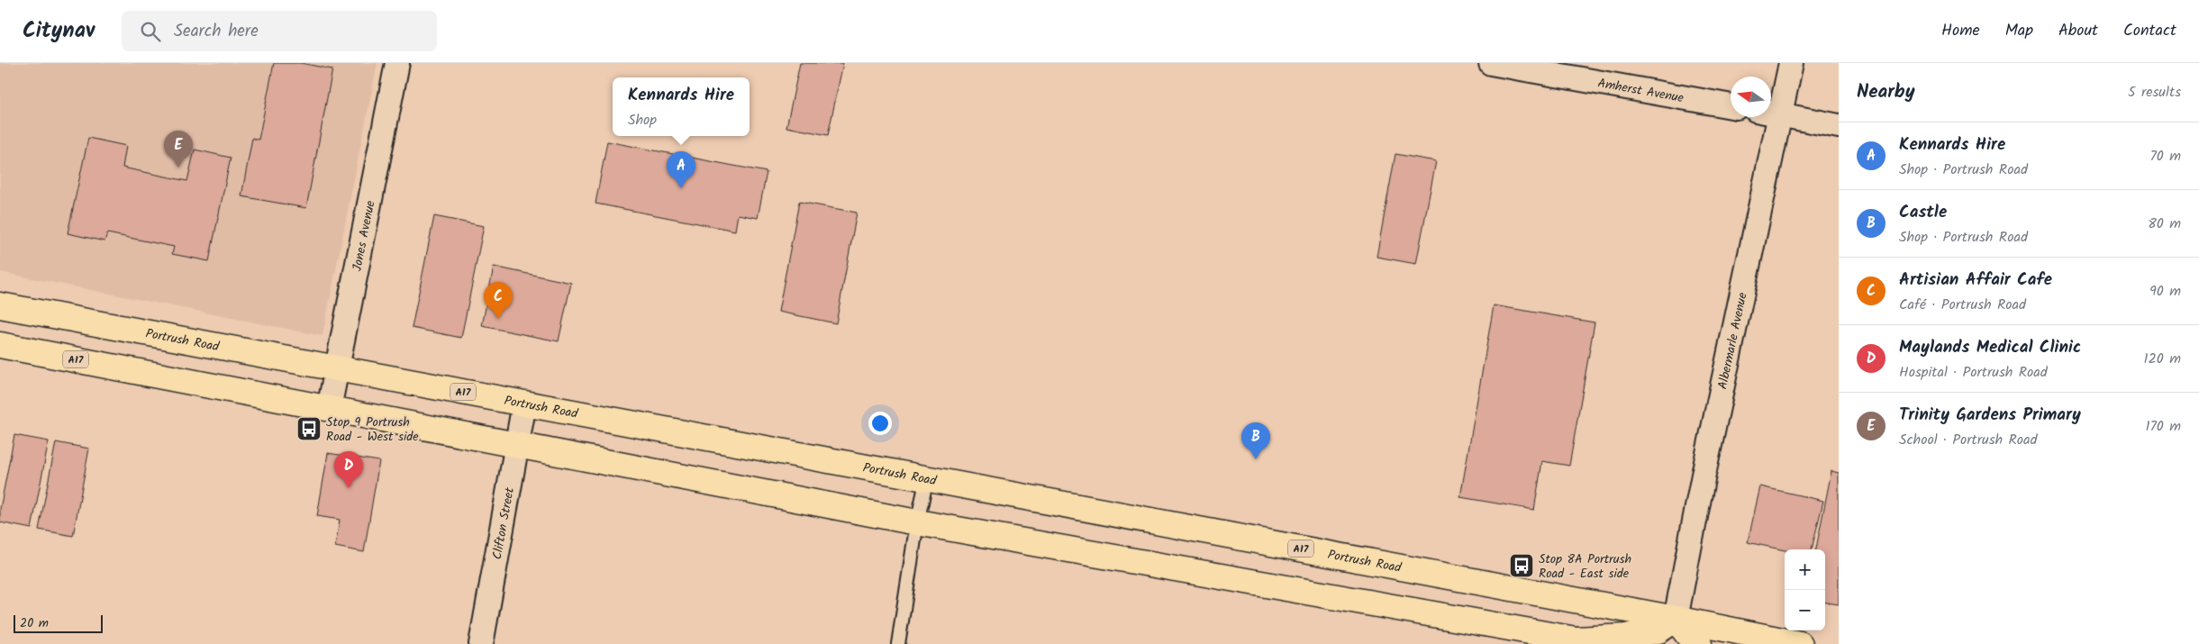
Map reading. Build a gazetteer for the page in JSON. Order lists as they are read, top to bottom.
{
  "streets": {
    "highway": ["Portrush Road", "A17"],
    "street": [
      "Amherst Avenue",
      "Jones Avenue",
      "Albermarle Avenue",
      "Clifton Street"
    ]
  },
  "crossings": [
    ["Jones Avenue", "Portrush Road"],
    ["Jones Avenue", "A17"],
    ["Portrush Road", "Albermarle Avenue"],
    ["Portrush Road", "Clifton Street"],
    ["A17", "Clifton Street"]
  ],
  "places": {
    "bus stop": ["Stop 9 Portrush Road - West side", "Stop 8A Portrush Road - East side"]
  },
  "scale_bar": "20 m",
  "north": "left",
  "page": {
    "header": "Citynav",
    "search": "Search here",
    "nav": [
      "Home",
      "Map",
      "About",
      "Contact"
    ],
    "heading": ["Nearby", "5 results"],
    "popup": ["Kennards Hire", "Shop"],
    "list": [
      {
        "mark": "A",
        "name": "Kennards Hire",
        "note": "Shop · Portrush Road",
        "value": "70 m"
      },
      {
        "mark": "B",
        "name": "Castle",
        "note": "Shop · Portrush Road",
        "value": "80 m"
      },
      {
        "mark": "C",
        "name": "Artisian Affair Cafe",
        "note": "Café · Portrush Road",
        "value": "90 m"
      },
      {
        "mark": "D",
        "name": "Maylands Medical Clinic",
        "note": "Hospital · Portrush Road",
        "value": "120 m"
      },
      {
        "mark": "E",
        "name": "Trinity Gardens Primary",
        "note": "School · Portrush Road",
        "value": "170 m"
      }
    ],
    "pins": [
      "E",
      "A",
      "C",
      "B",
      "D"
    ],
    "map_buttons": ["+", "−"],
    "scale": "20 m"
  }
}
